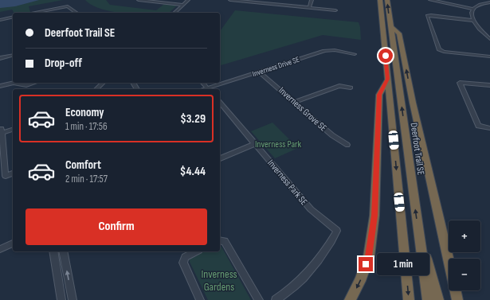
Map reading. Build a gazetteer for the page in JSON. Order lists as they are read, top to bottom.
{
  "streets": {
    "highway": ["Deerfoot Trail SE"],
    "street": ["Inverness Drive SE", "Inverness Grove SE", "Inverness Park SE"]
  },
  "crossings": [
    ["Inverness Drive SE", "Inverness Grove SE"]
  ],
  "parks": ["Inverness Park", "Inverness Gardens"],
  "page": {
    "banner": ["Deerfoot Trail SE", "Drop-off"],
    "list": [
      {
        "name": "Economy",
        "note": "1 min · 17:56",
        "value": "$3.29"
      },
      {
        "name": "Comfort",
        "note": "2 min · 17:57",
        "value": "$4.44"
      }
    ],
    "buttons": "Confirm",
    "map_buttons": ["+", "−"],
    "bubble": "1 min"
  }
}
